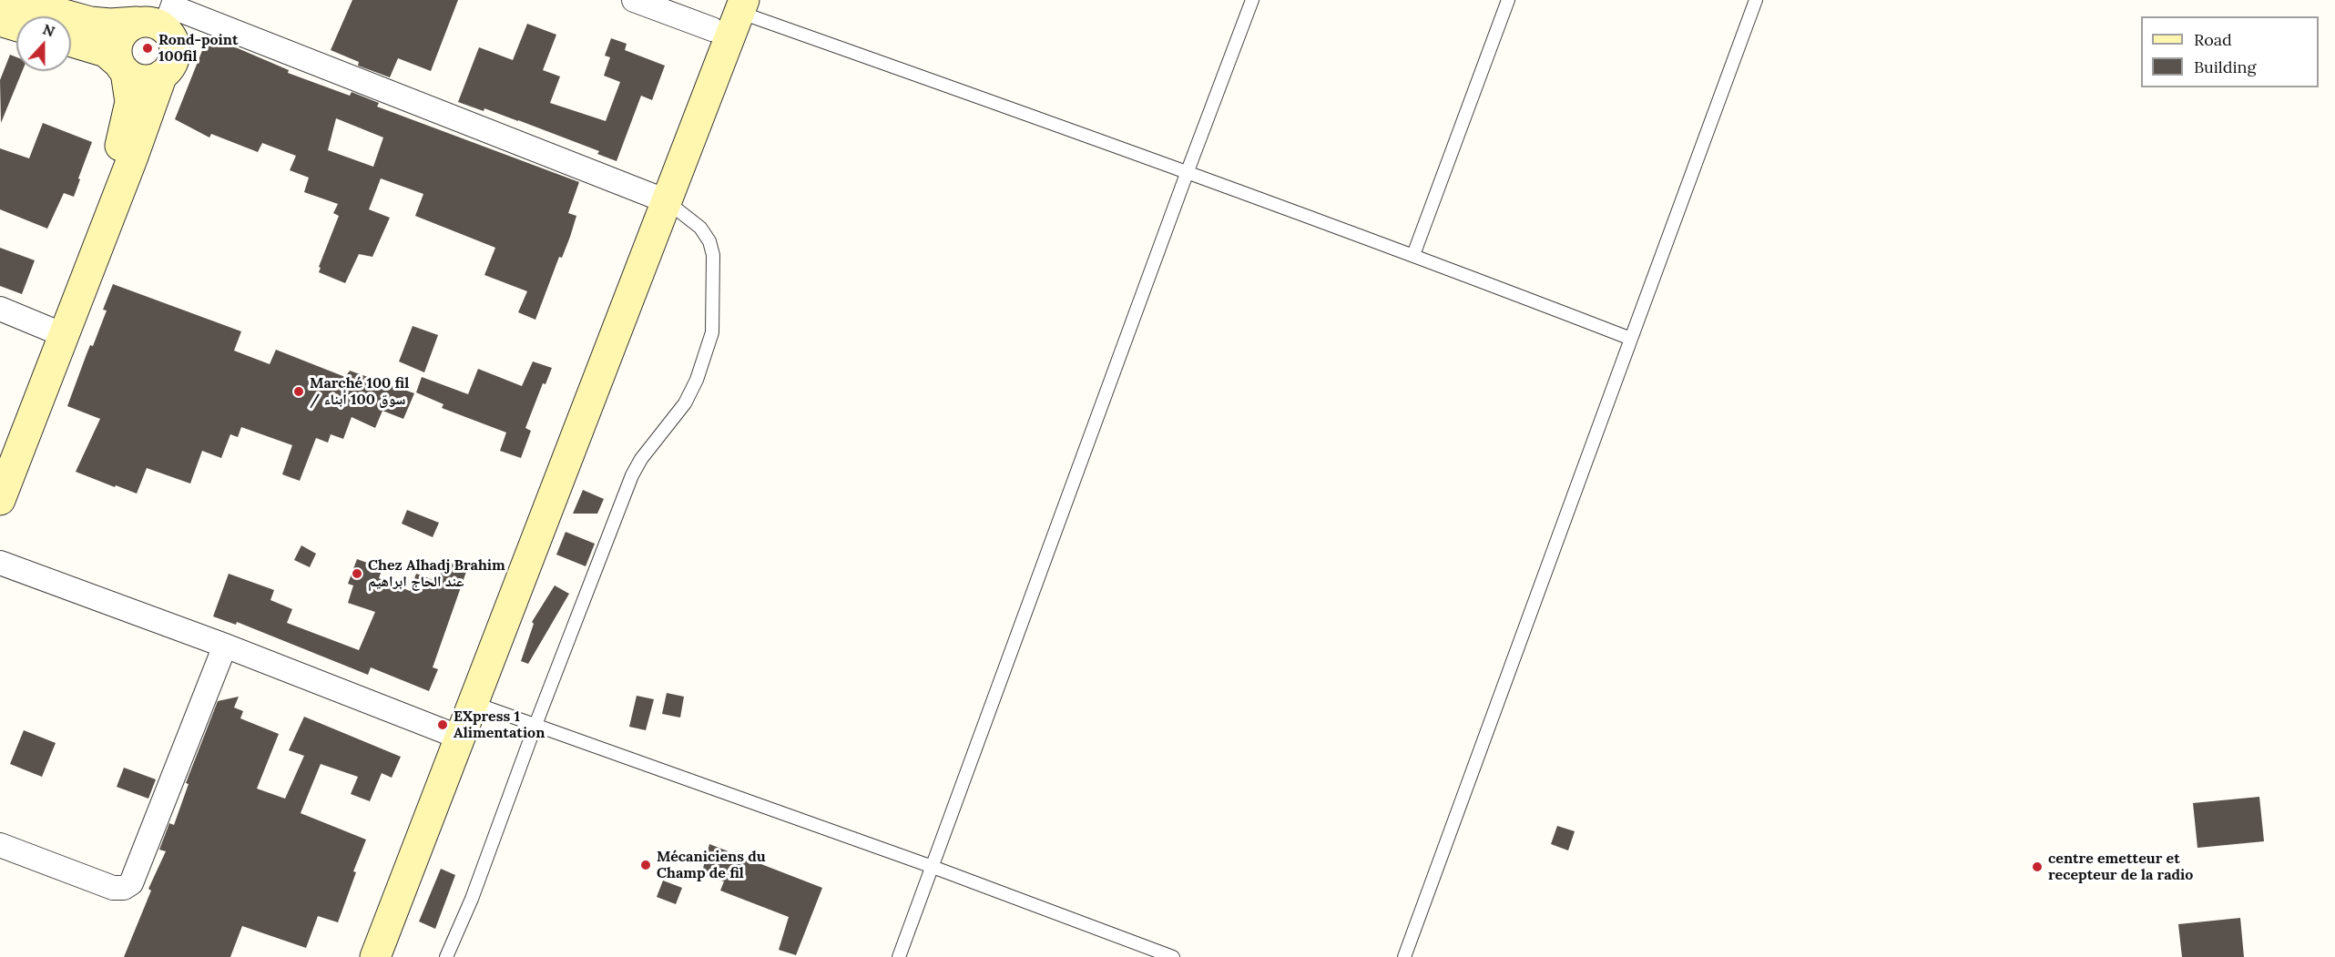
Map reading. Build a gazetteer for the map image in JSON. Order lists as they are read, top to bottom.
{
  "places": [
    "Rond-point 100fil",
    "Marché 100 fil / سوق 100 أبناء",
    "Chez Alhadj Brahim عند الحاج ابراهيم",
    "EXpress 1 Alimentation",
    "Mécaniciens du Champ de fil",
    "centre emetteur et recepteur de la radio"
  ],
  "legend": ["Road", "Building"],
  "north": "top"
}
